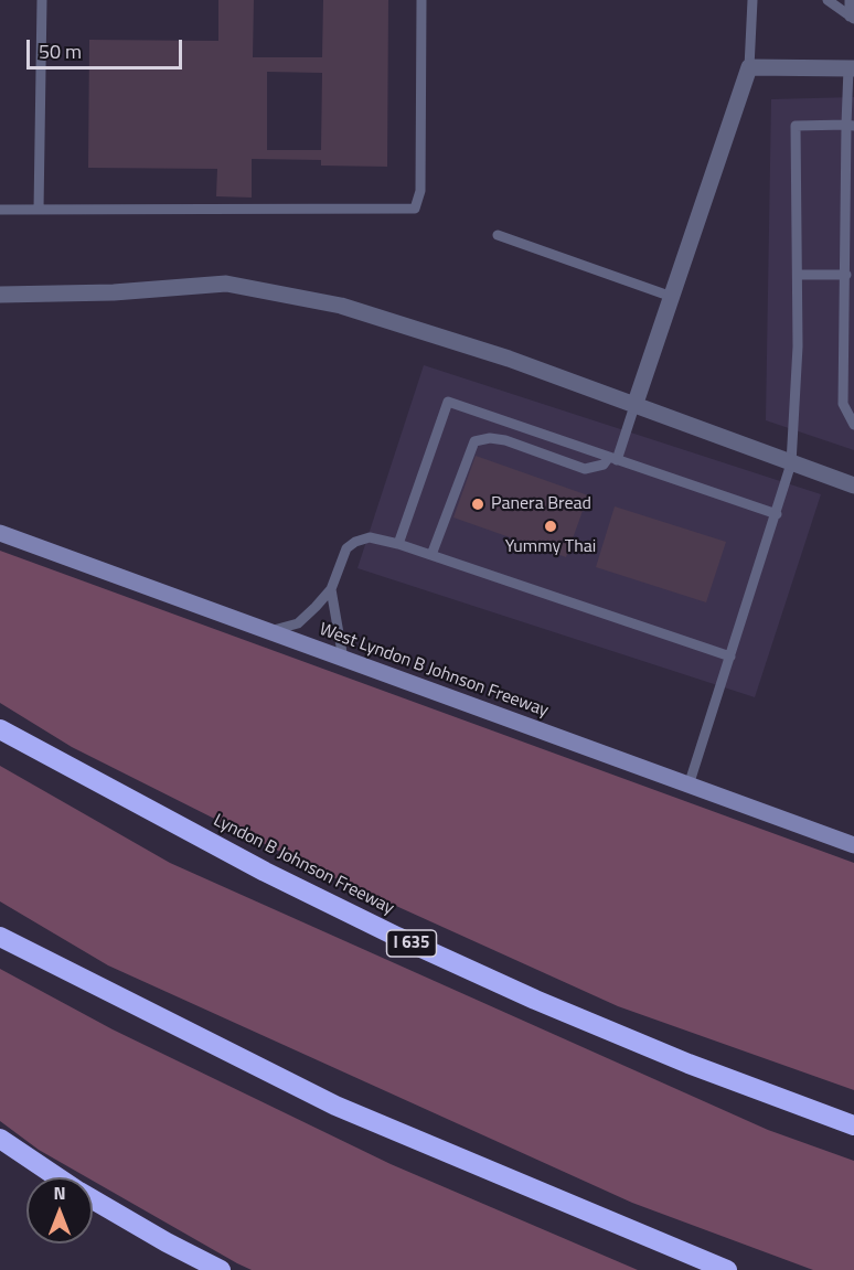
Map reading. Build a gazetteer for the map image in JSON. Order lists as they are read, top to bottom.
{
  "streets": {
    "highway": ["Lyndon B Johnson Freeway", "I 635"],
    "main road": ["West Lyndon B Johnson Freeway"]
  },
  "places": ["Panera Bread", "Yummy Thai"],
  "scale_bar": "50 m",
  "north": "top"
}
